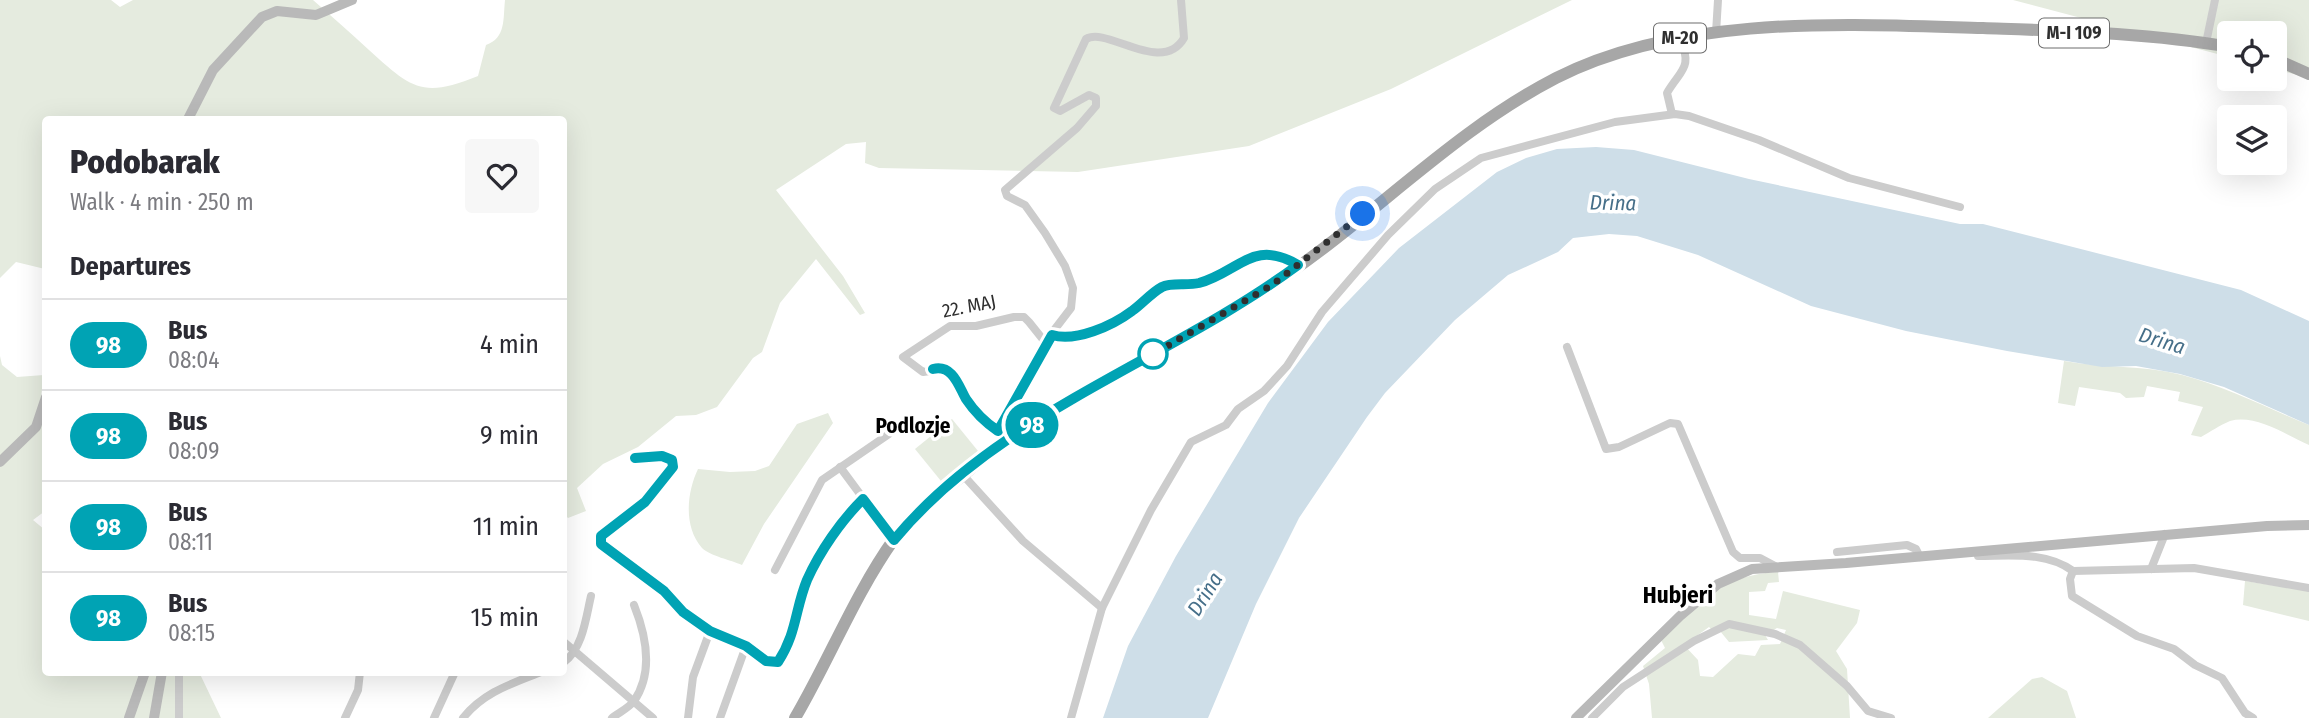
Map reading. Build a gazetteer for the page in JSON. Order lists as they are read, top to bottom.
{
  "streets": {
    "main road": ["M-I 109", "M-20"],
    "street": ["22. MAJ"]
  },
  "crossings": [
    ["M-I 109", "M-20"]
  ],
  "districts": ["Podlozje", "Hubjeri"],
  "water": ["Drina"],
  "lines": ["bus line 98"],
  "page": {
    "on_map": "98",
    "heading": [
      ["Podobarak", "Walk · 4 min · 250 m"],
      "Departures"
    ],
    "list": [
      {
        "mark": "98",
        "name": "Bus",
        "note": "08:04",
        "value": "4 min"
      },
      {
        "mark": "98",
        "name": "Bus",
        "note": "08:09",
        "value": "9 min"
      },
      {
        "mark": "98",
        "name": "Bus",
        "note": "08:11",
        "value": "11 min"
      },
      {
        "mark": "98",
        "name": "Bus",
        "note": "08:15",
        "value": "15 min"
      }
    ]
  }
}
